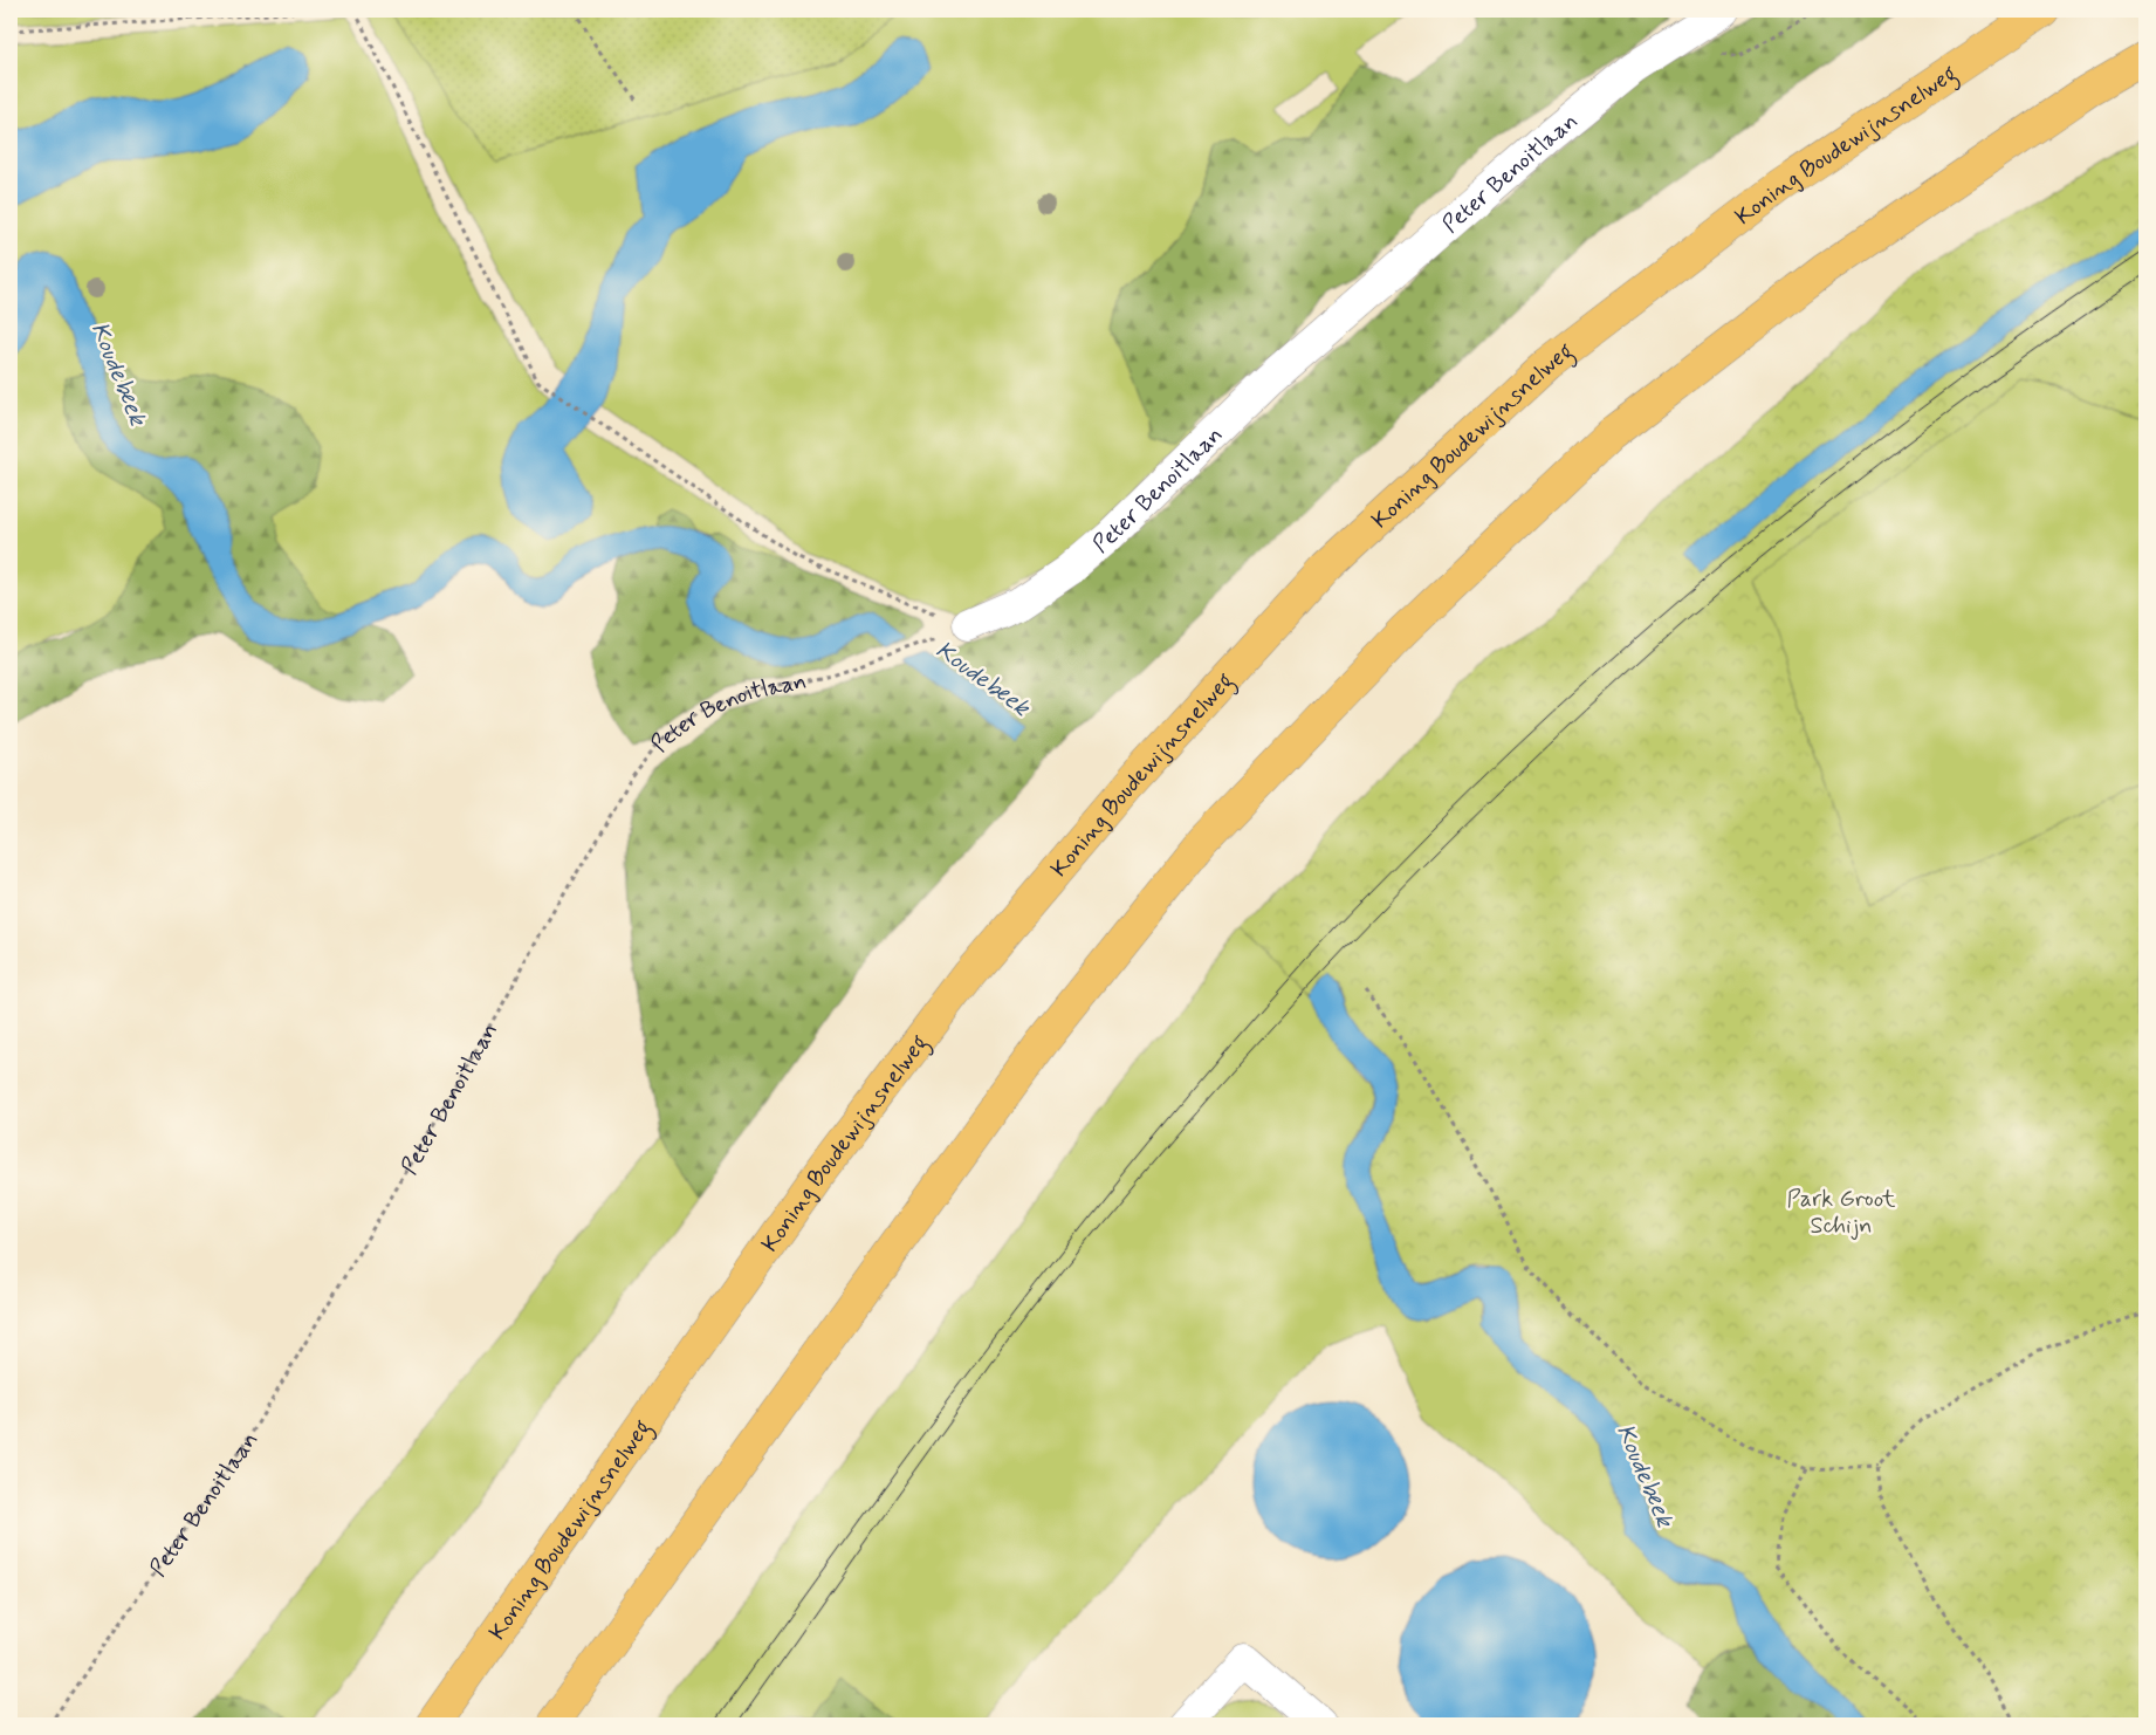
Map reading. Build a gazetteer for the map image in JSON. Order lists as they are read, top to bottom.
{
  "streets": {
    "highway": ["Koning Boudewijnsnelweg"],
    "street": ["Peter Benoitlaan"]
  },
  "water": ["Koudebeek"],
  "parks": ["Park Groot Schijn"]
}
